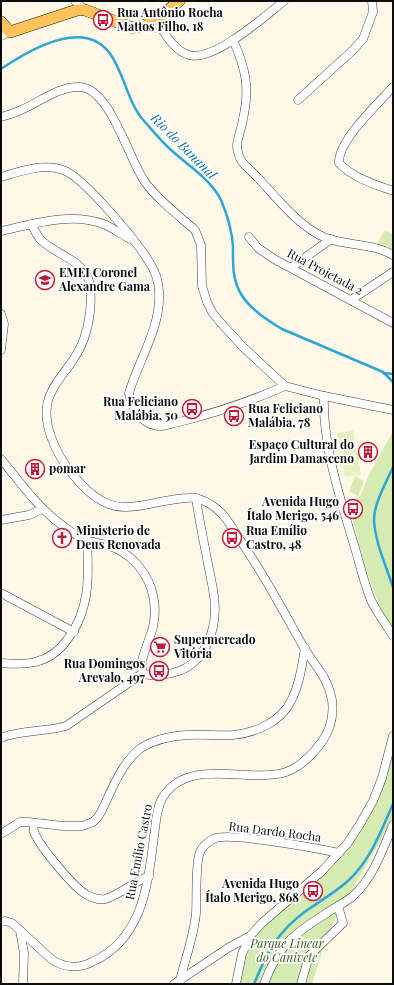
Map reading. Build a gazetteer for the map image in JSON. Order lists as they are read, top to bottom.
{
  "streets": {
    "street": ["Rua Projetada 2", "Rua Dardo Rocha", "Rua Emílio Castro"]
  },
  "water": ["Rio do Bananal"],
  "parks": ["Parque Linear do Canivete"],
  "places": {
    "bus stop": [
      "Rua Antônio Rocha Mattos Filho, 18",
      "Rua Feliciano Malábia, 50",
      "Rua Feliciano Malábia, 78",
      "Avenida Hugo Ítalo Merigo, 546",
      "Rua Emílio Castro, 48",
      "Rua Domingos Arevalo, 497",
      "Avenida Hugo Ítalo Merigo, 868"
    ],
    "school or university": ["EMEI Coronel Alexandre Gama"],
    "building": ["Espaço Cultural do Jardim Damasceno", "pomar"],
    "church": ["Ministerio de Deus Renovada"],
    "supermarket": ["Supermercado Vitória"]
  }
}
